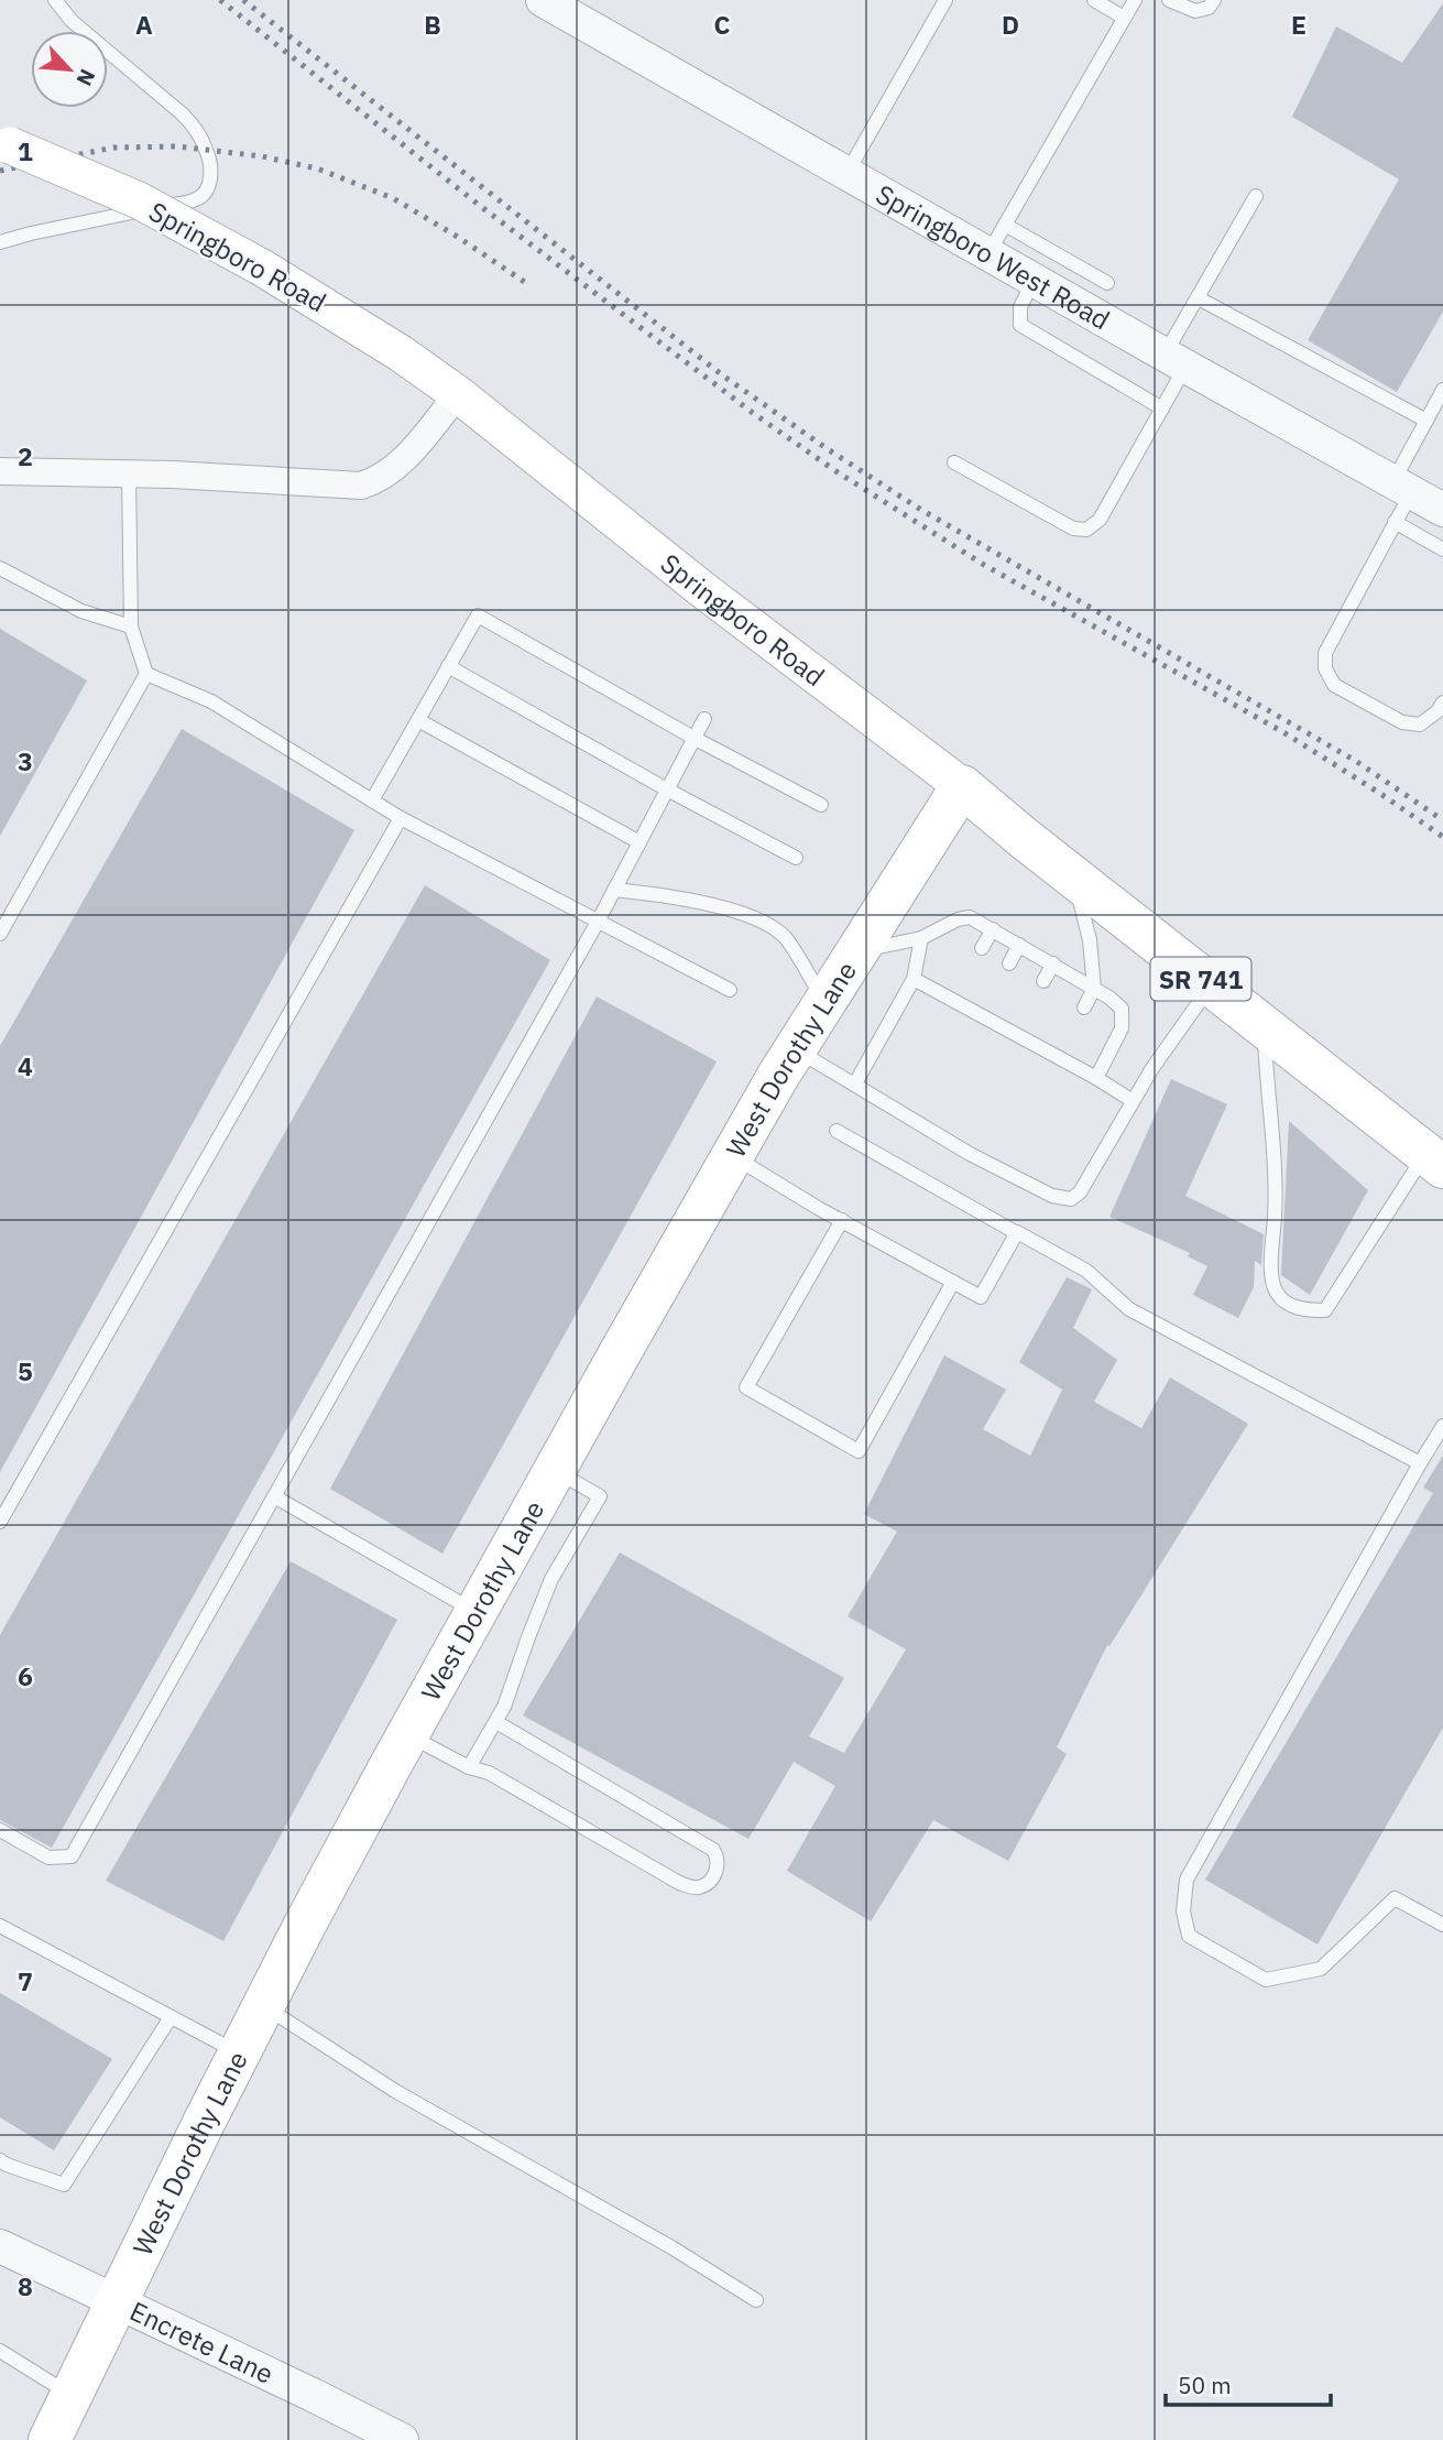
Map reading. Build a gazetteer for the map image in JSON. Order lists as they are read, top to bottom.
{
  "streets": {
    "main road": ["Springboro Road", "SR 741", "West Dorothy Lane"],
    "street": ["Springboro West Road", "Encrete Lane"]
  },
  "crossings": [
    ["Springboro Road", "West Dorothy Lane"],
    ["West Dorothy Lane", "Encrete Lane"]
  ],
  "scale_bar": "50 m",
  "north": "bottom right",
  "grid": {
    "columns": [
      "A",
      "B",
      "C",
      "D",
      "E"
    ],
    "rows": [
      "1",
      "2",
      "3",
      "4",
      "5",
      "6",
      "7",
      "8"
    ]
  }
}
